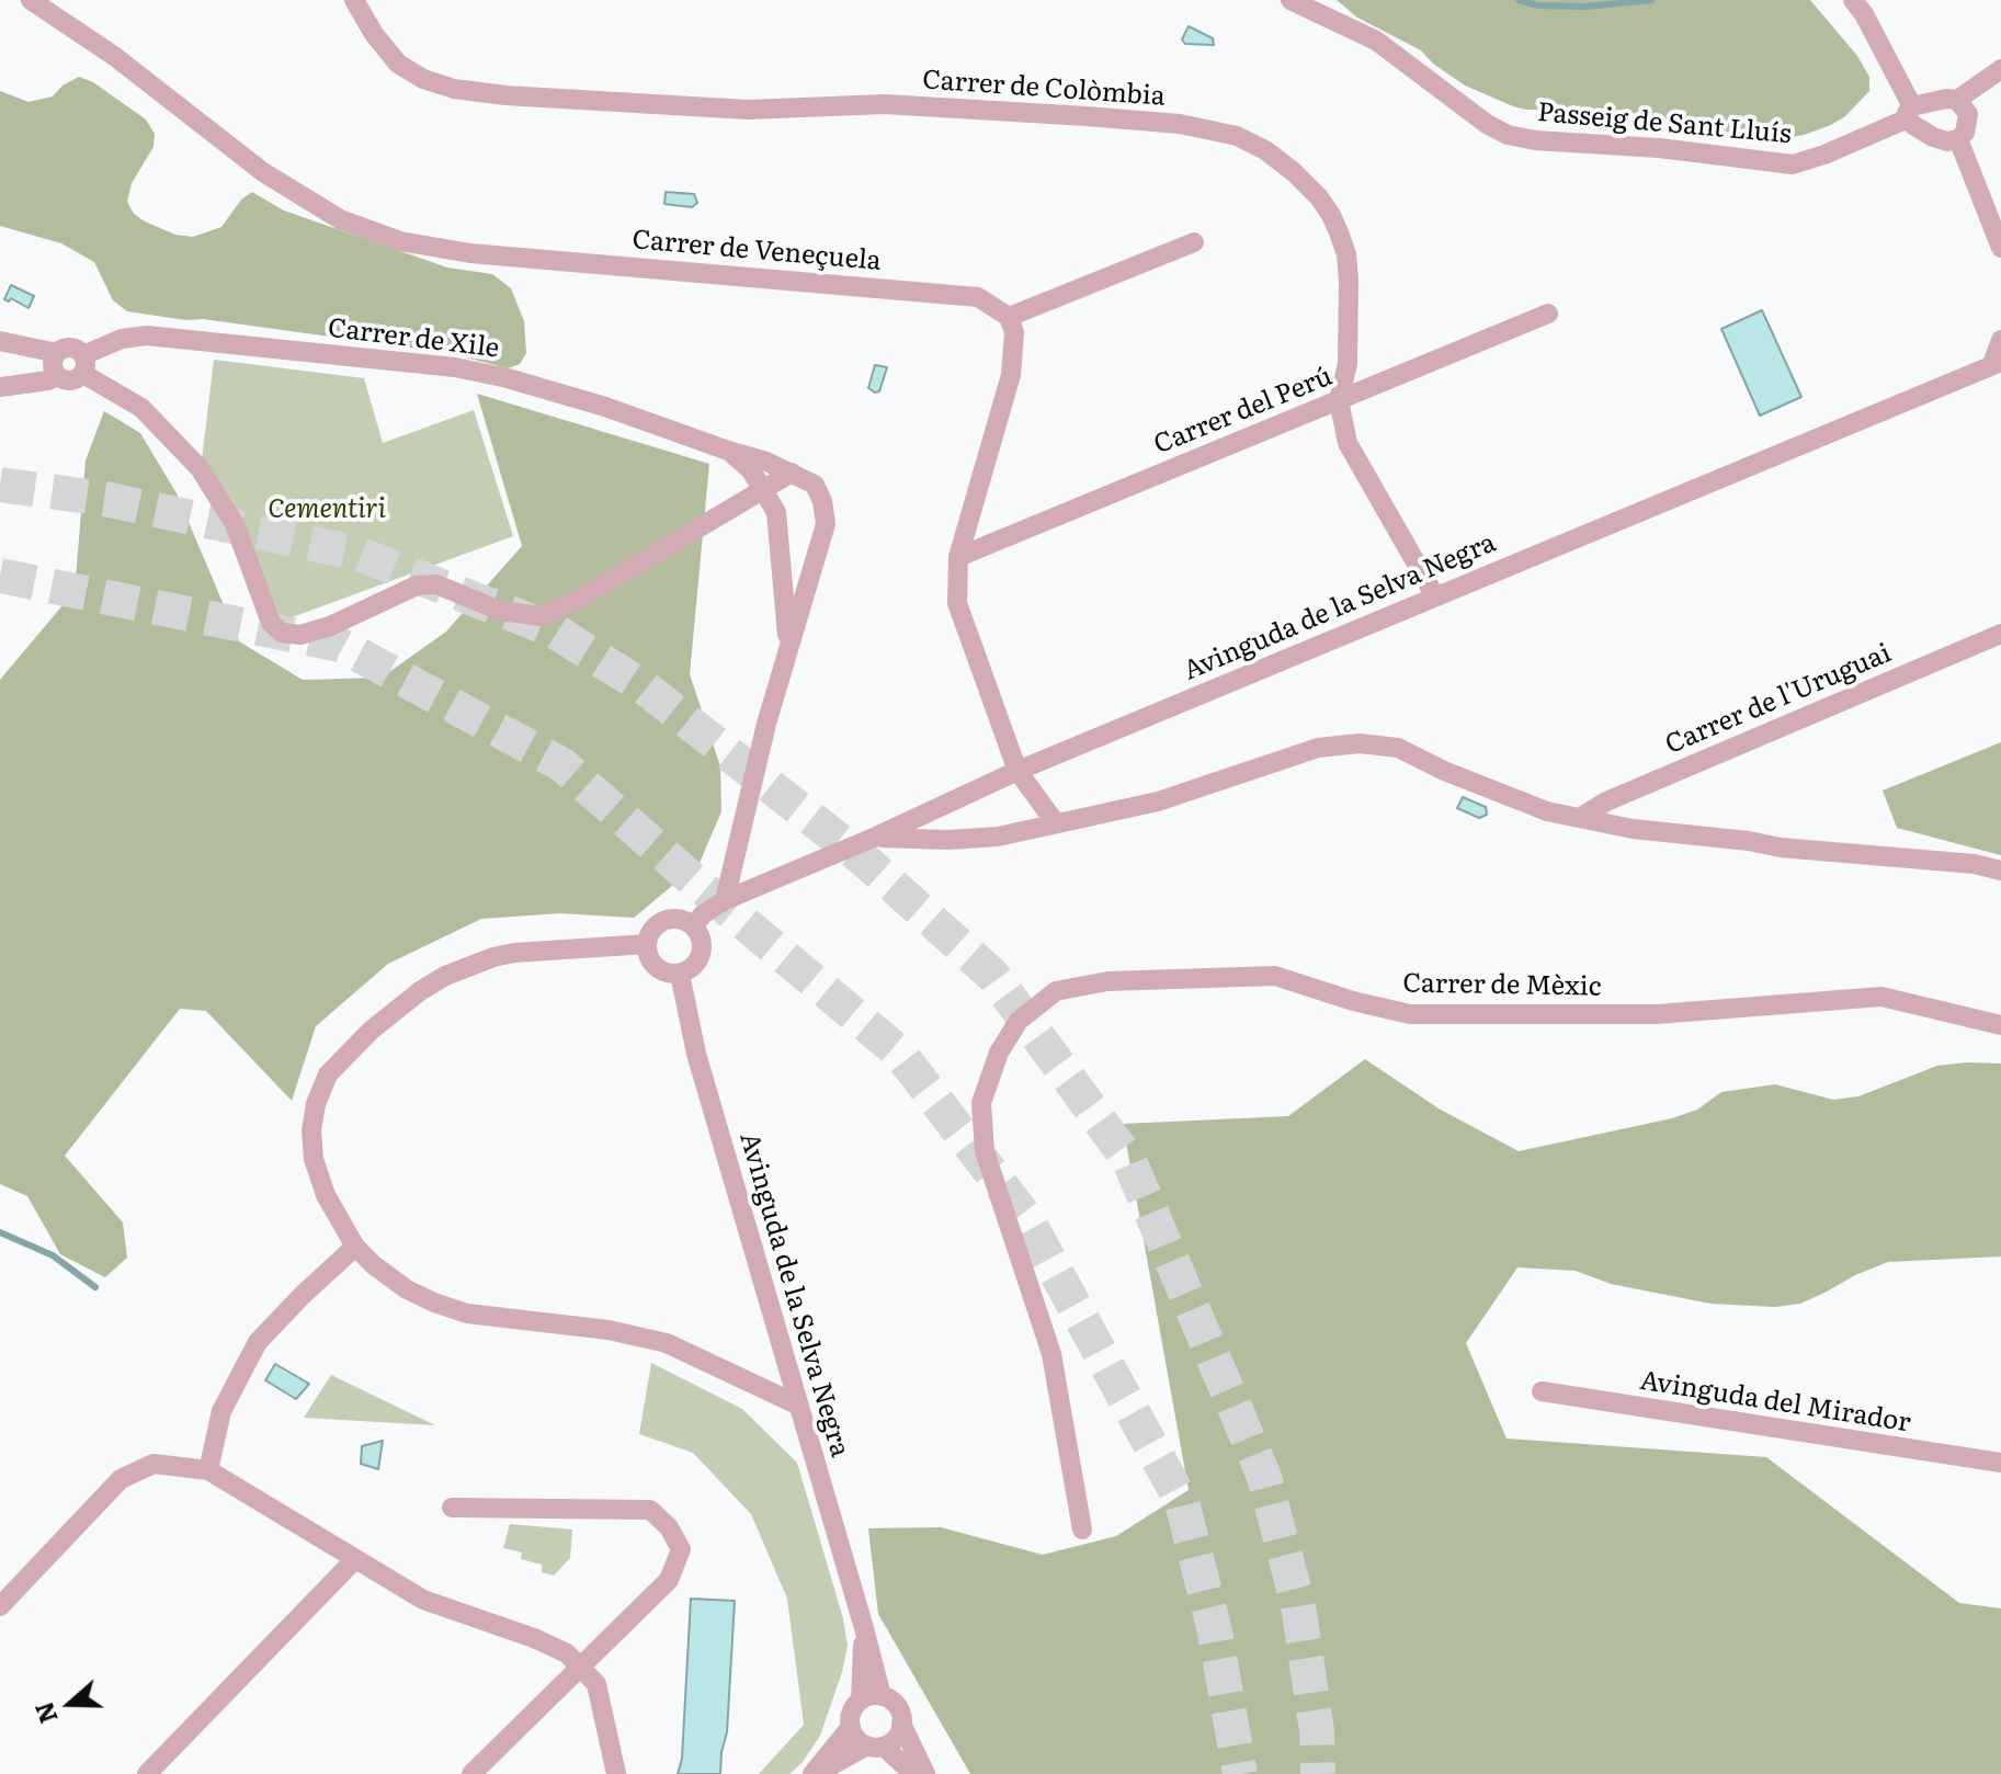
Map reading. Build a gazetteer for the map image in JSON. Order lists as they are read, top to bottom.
{
  "streets": {
    "street": [
      "Carrer de Colòmbia",
      "Passeig de Sant Lluís",
      "Carrer de Veneçuela",
      "Carrer de Xile",
      "Carrer del Perú",
      "Avinguda de la Selva Negra",
      "Carrer de l'Uruguai",
      "Carrer de Mèxic",
      "Avinguda del Mirador"
    ]
  },
  "crossings": [
    ["Carrer de Colòmbia", "Carrer del Perú"],
    ["Carrer de Colòmbia", "Avinguda de la Selva Negra"],
    ["Carrer de Xile", "Avinguda de la Selva Negra"]
  ],
  "parks": ["Cementiri"],
  "north": "left"
}
